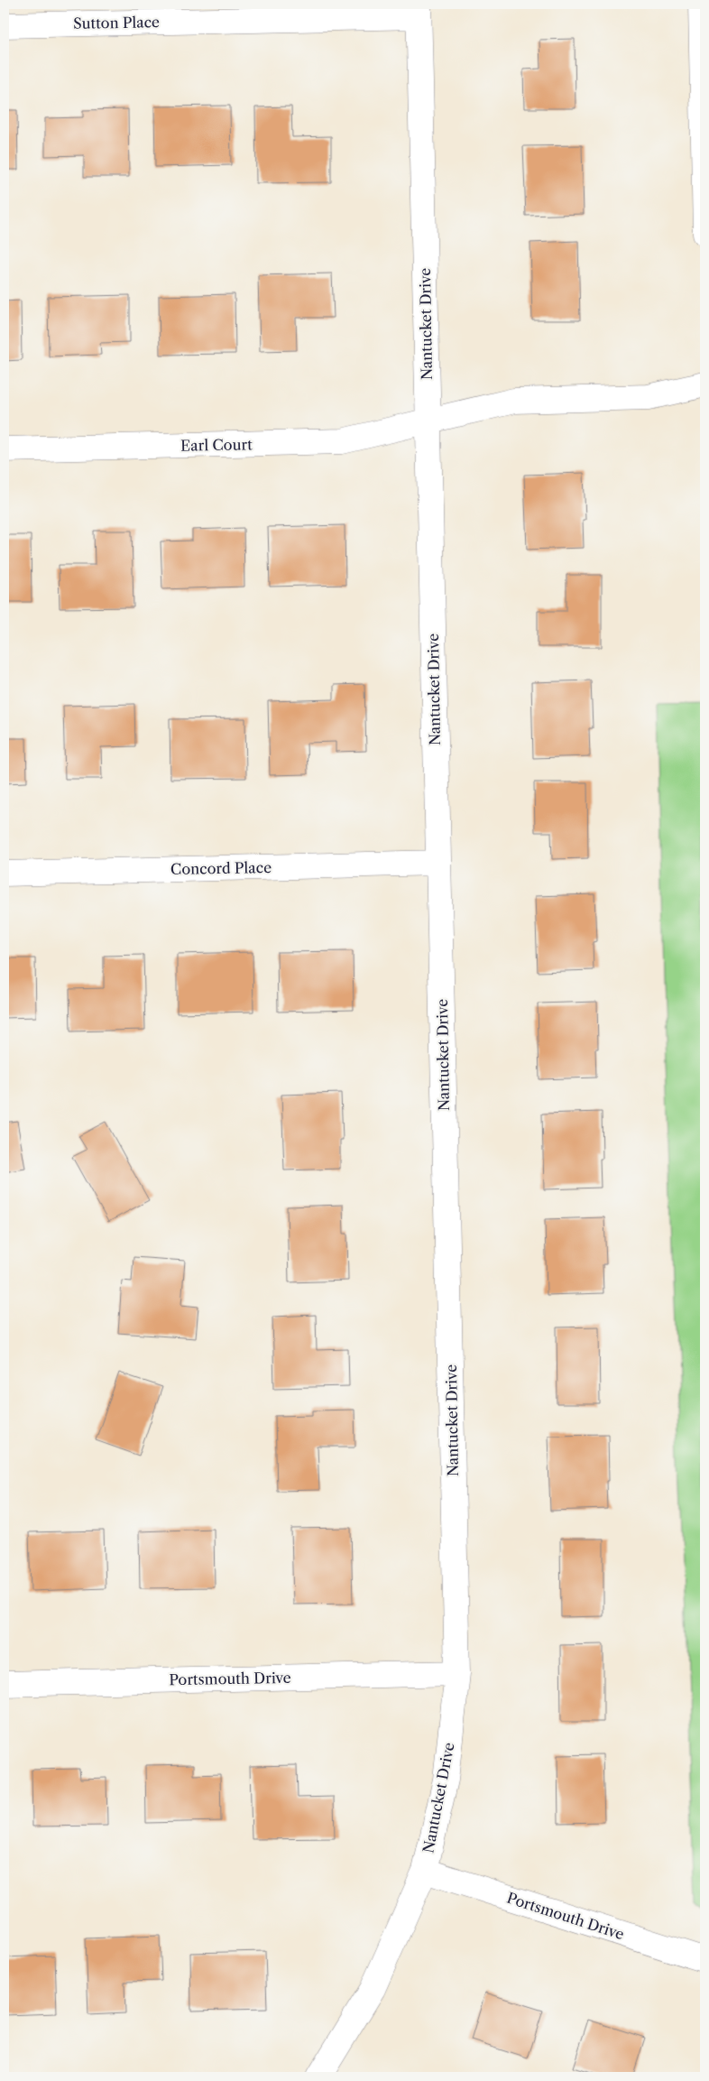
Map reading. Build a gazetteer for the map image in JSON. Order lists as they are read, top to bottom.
{
  "streets": {
    "street": [
      "Sutton Place",
      "Nantucket Drive",
      "Earl Court",
      "Concord Place",
      "Portsmouth Drive"
    ]
  },
  "crossings": [
    ["Sutton Place", "Nantucket Drive"],
    ["Nantucket Drive", "Earl Court"],
    ["Nantucket Drive", "Concord Place"],
    ["Nantucket Drive", "Portsmouth Drive"]
  ]
}
